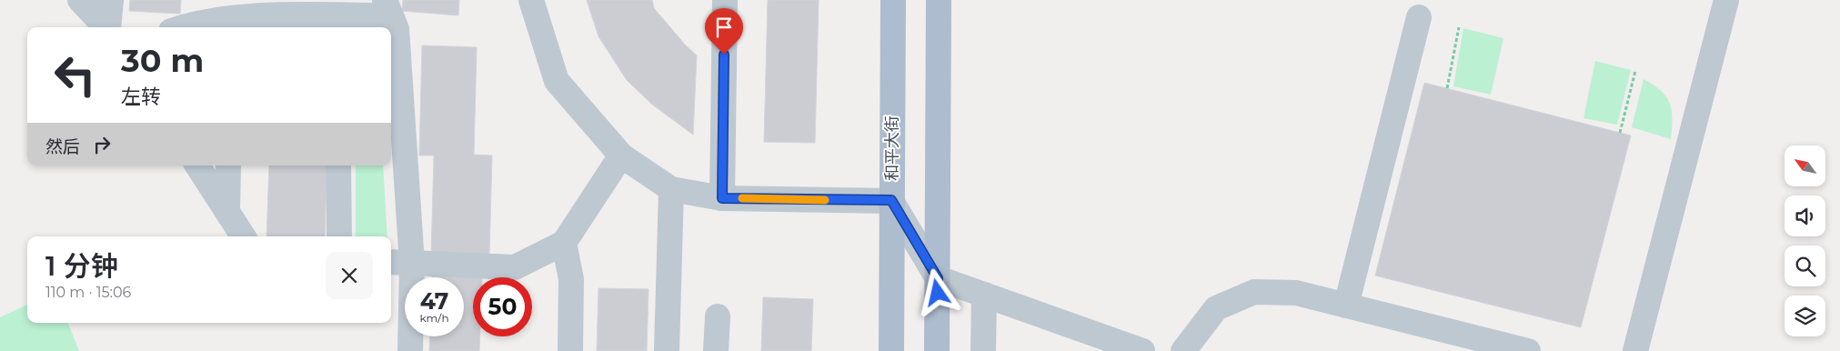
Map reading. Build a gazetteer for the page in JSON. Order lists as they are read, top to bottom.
{
  "streets": {
    "main road": ["和平大街"]
  },
  "north": "top left",
  "page": {
    "turn": ["30 m", "左转"],
    "then": "然后",
    "heading": ["1 分钟", "110 m · 15:06"],
    "speed": "47 km/h",
    "limit": "50"
  }
}
